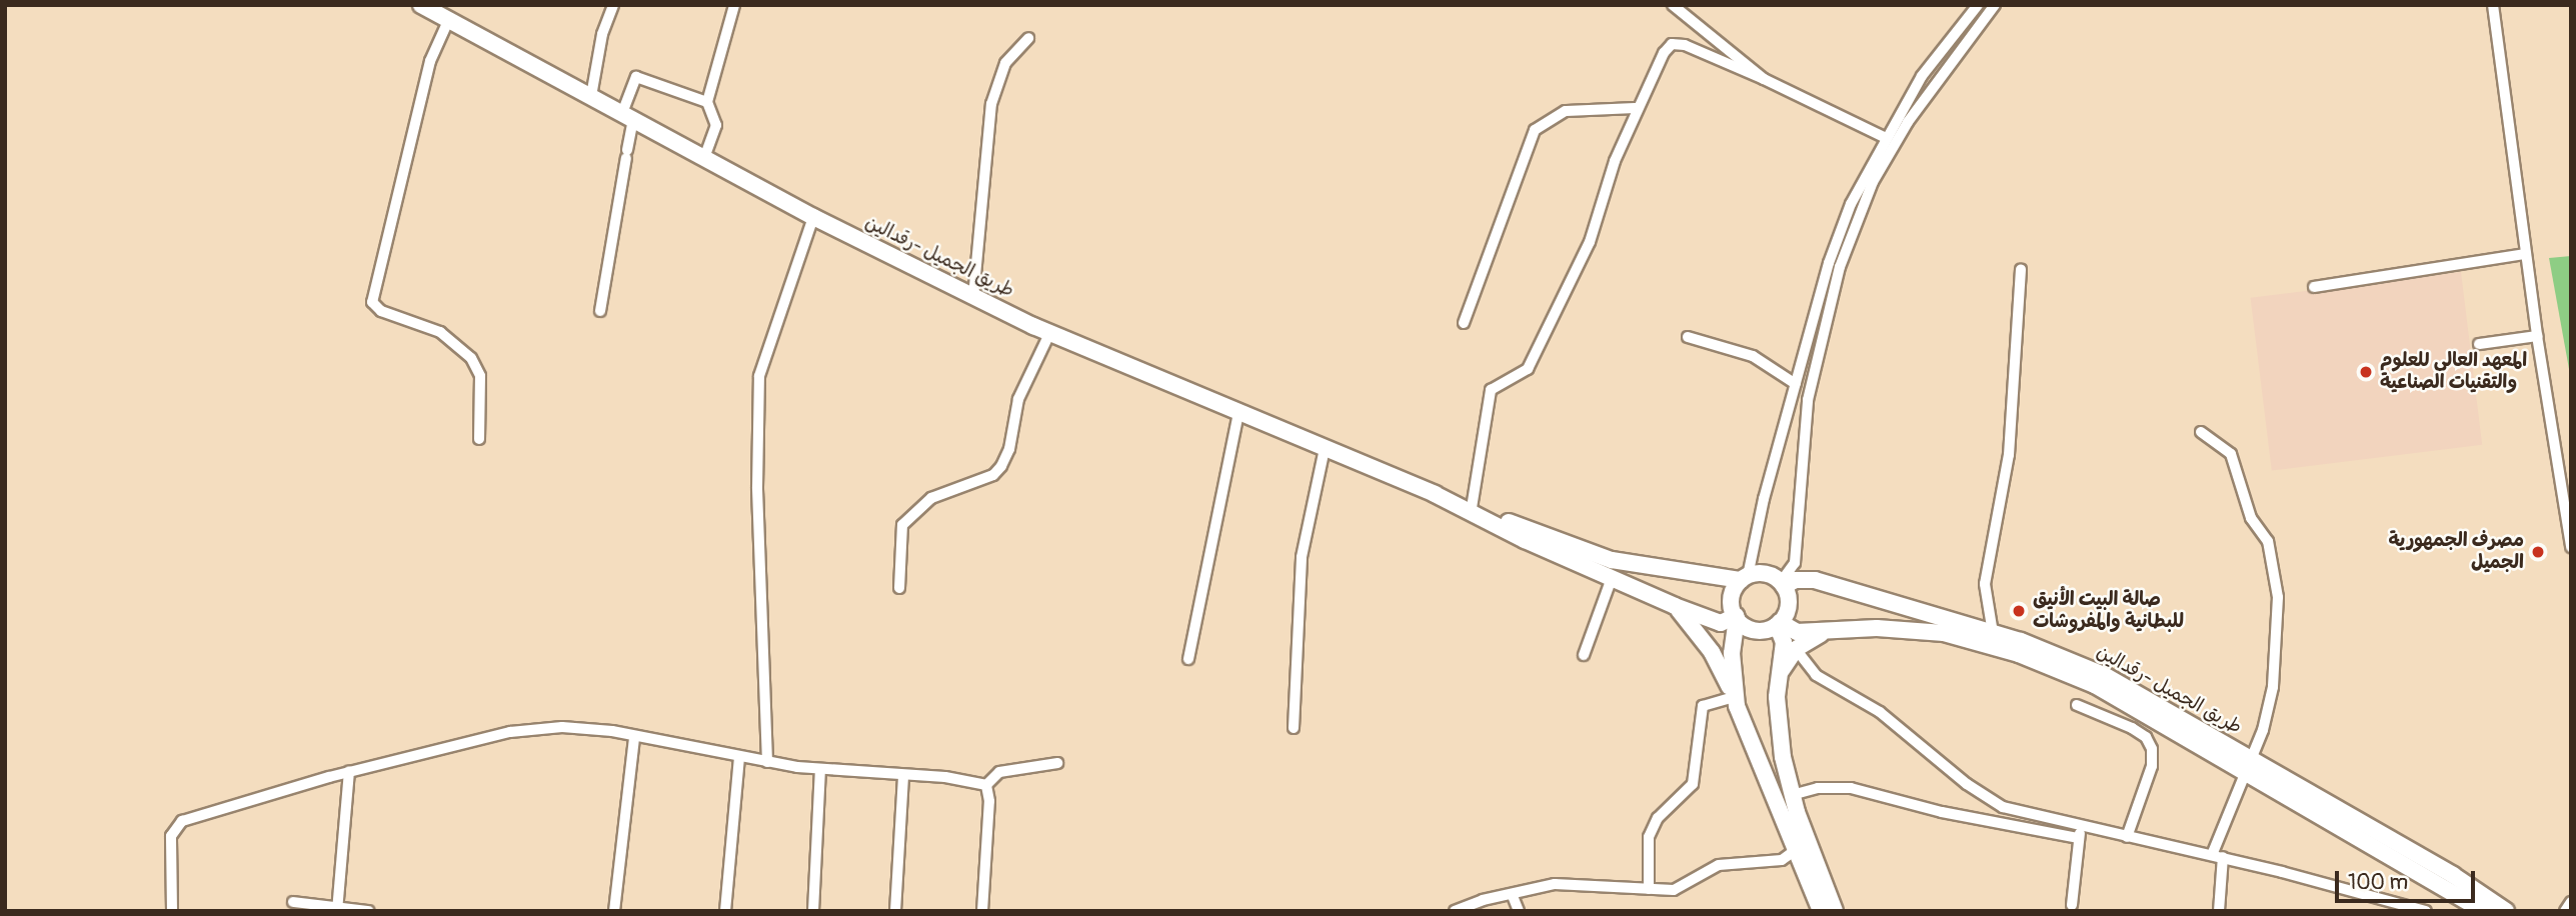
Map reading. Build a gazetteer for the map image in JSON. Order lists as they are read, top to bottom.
{
  "streets": {
    "main road": ["طريق الجميل -رقدالين"]
  },
  "places": ["المعهد العالي للعلوم والتقنيات الصناعية", "مصرف الجمهورية الجميل", "صالة البيت الأنيق للبطانية والمفروشات"],
  "scale_bar": "100 m"
}
